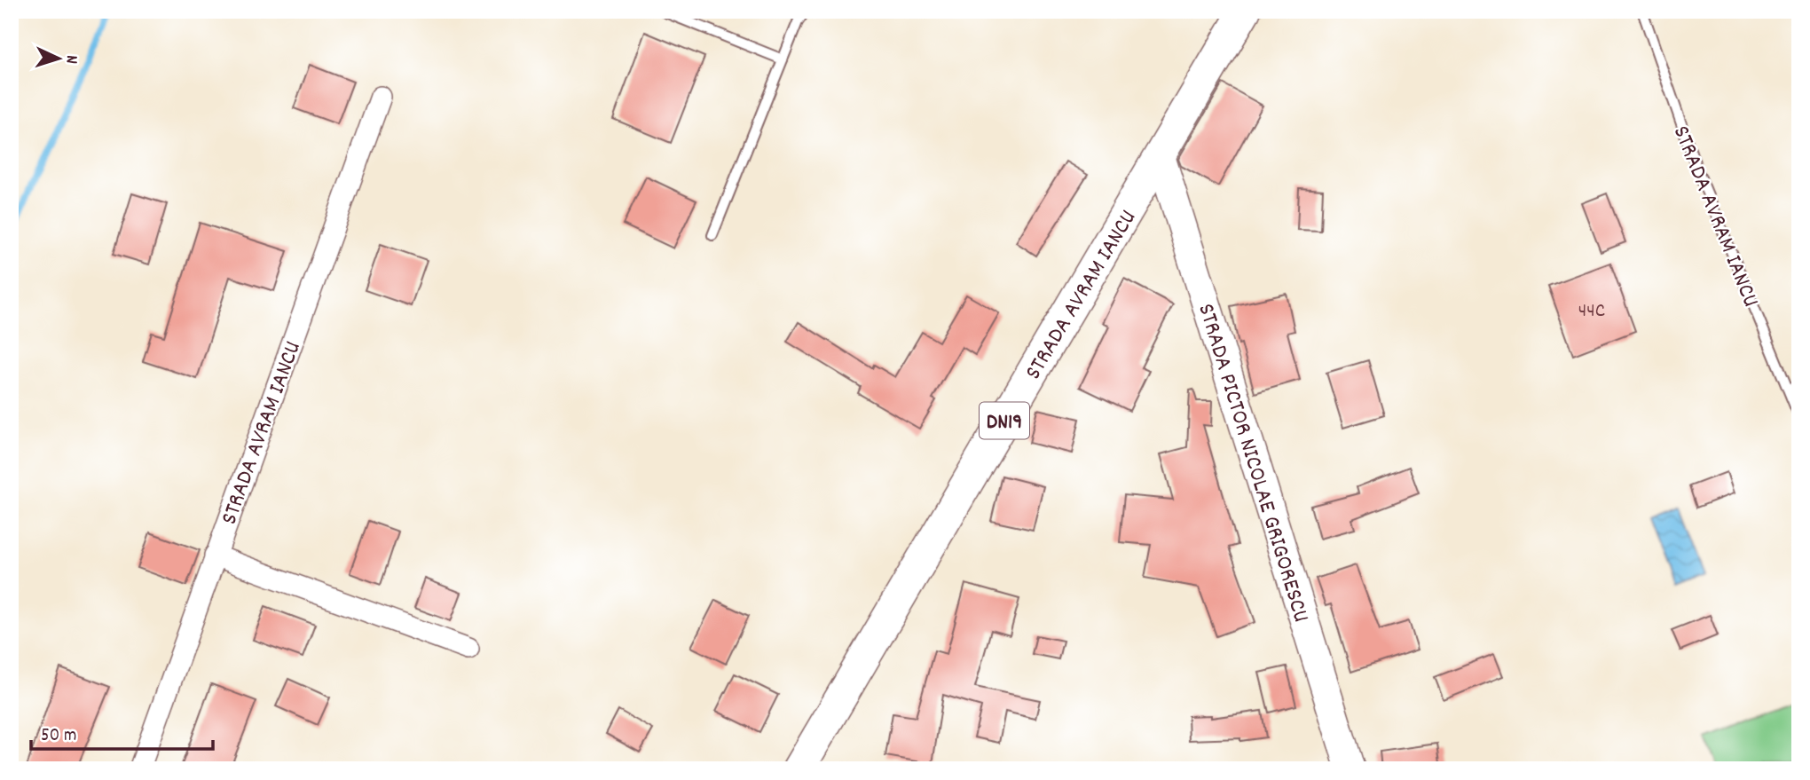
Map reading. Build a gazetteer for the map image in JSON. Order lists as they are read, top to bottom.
{
  "streets": {
    "main road": ["STRADA AVRAM IANCU", "DN19", "STRADA PICTOR NICOLAE GRIGORESCU"]
  },
  "crossings": [
    ["STRADA AVRAM IANCU", "STRADA PICTOR NICOLAE GRIGORESCU"]
  ],
  "house_numbers": ["44C"],
  "scale_bar": "50 m",
  "north": "right"
}
